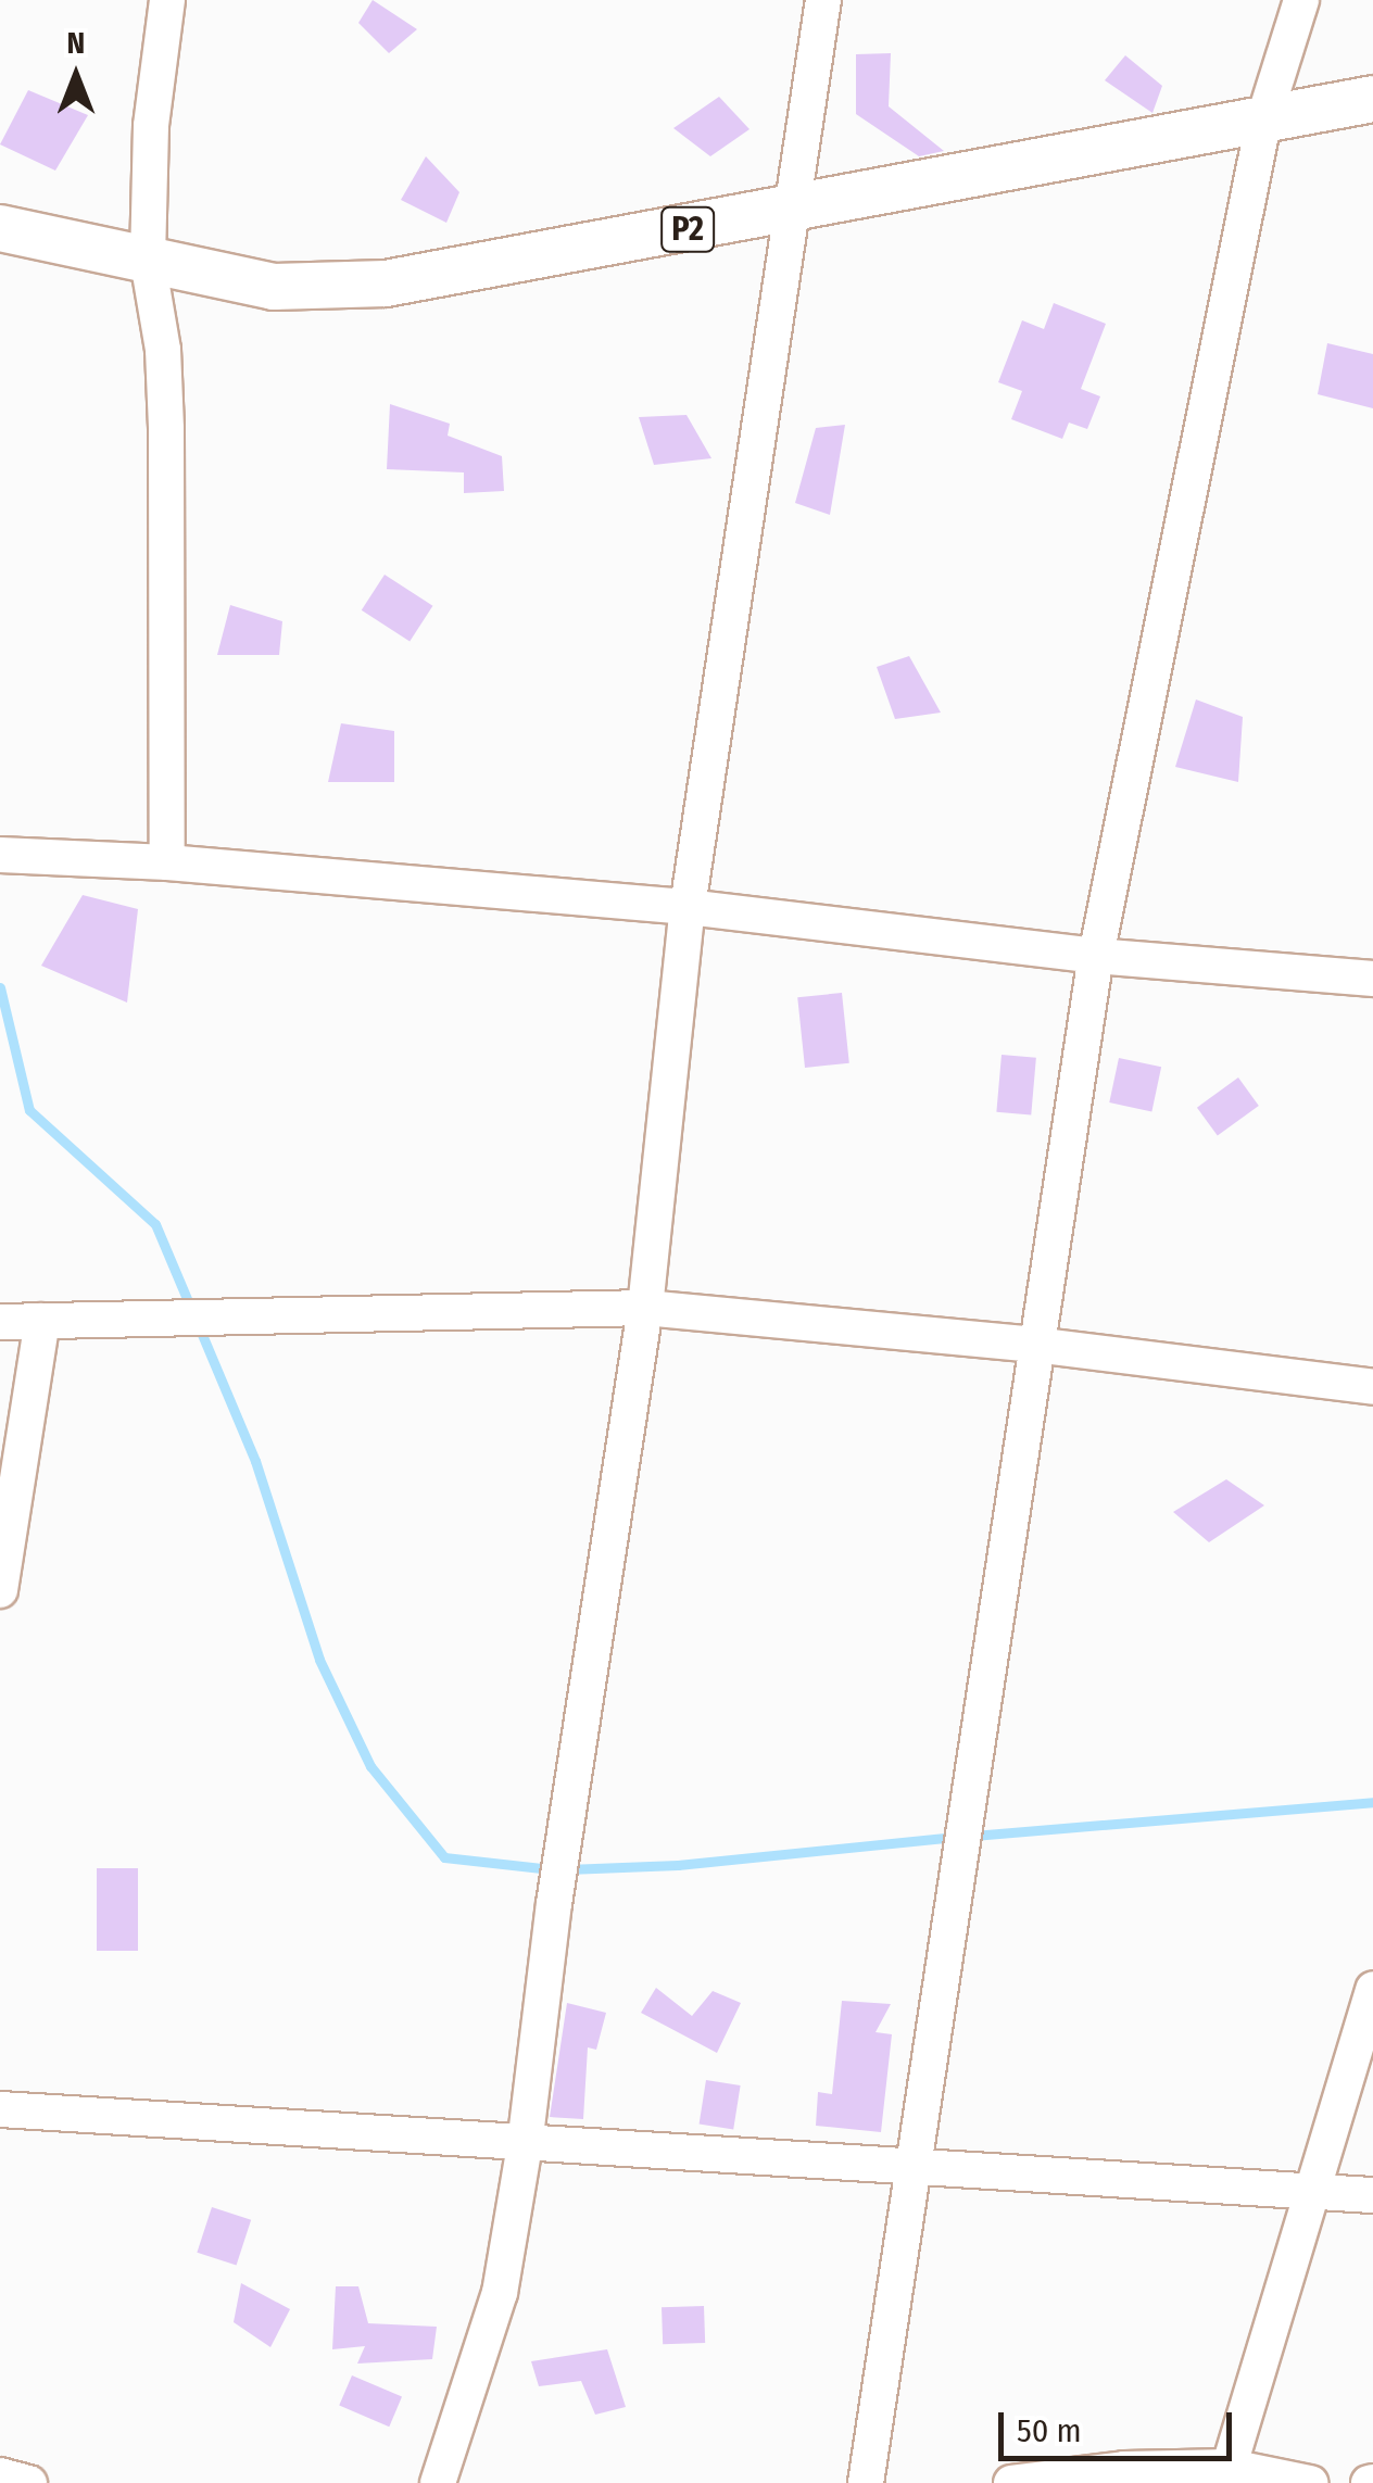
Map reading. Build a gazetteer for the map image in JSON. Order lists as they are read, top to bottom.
{
  "streets": {
    "main road": ["P2"]
  },
  "scale_bar": "50 m",
  "north": "top"
}
